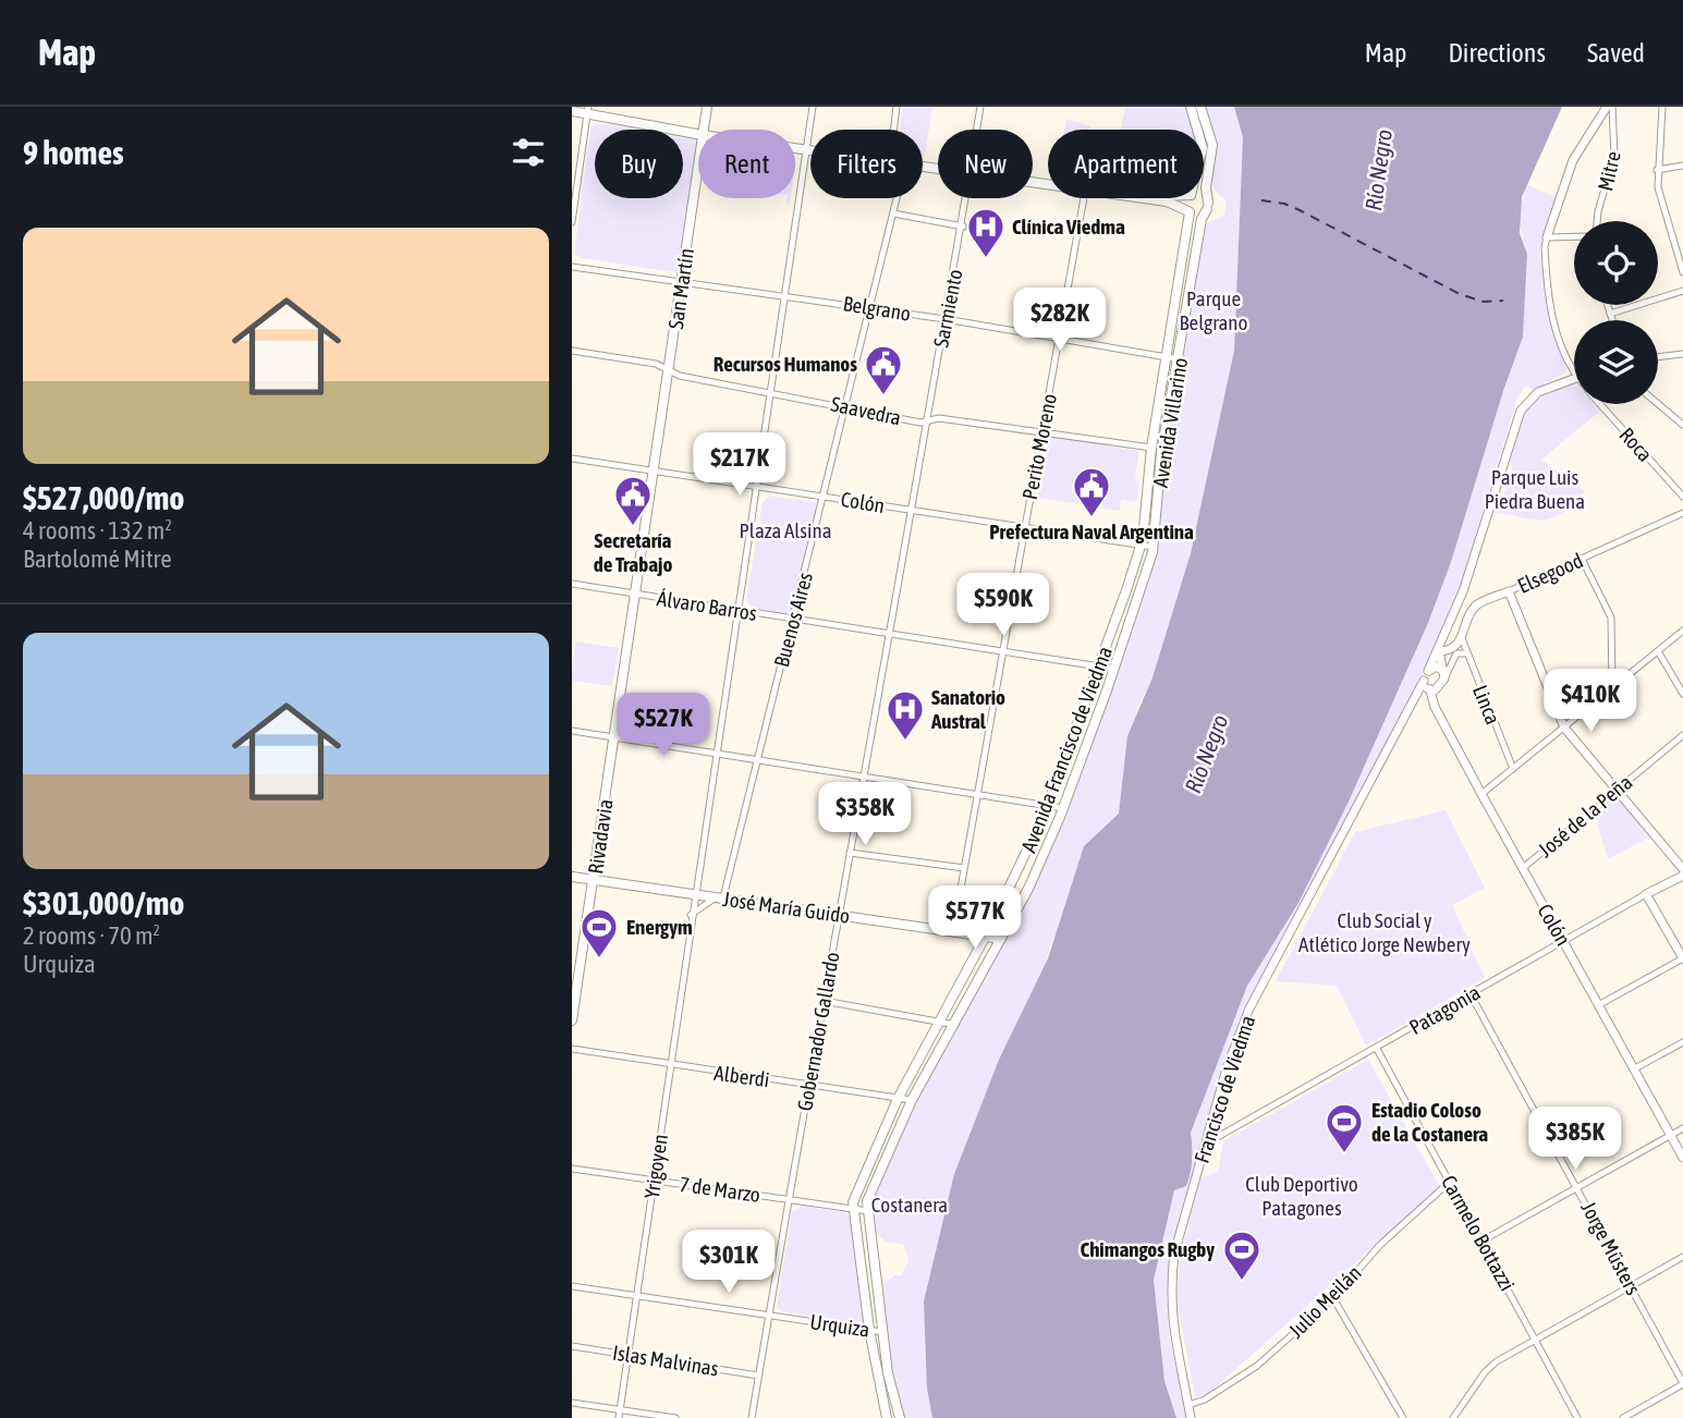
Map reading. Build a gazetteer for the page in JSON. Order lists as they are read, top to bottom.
{
  "streets": {
    "main road": [
      "San Martín",
      "Avenida Villarino",
      "Avenida Francisco de Viedma",
      "Rivadavia",
      "José María Guido"
    ],
    "street": [
      "Mitre",
      "Belgrano",
      "Sarmiento",
      "Saavedra",
      "Roca",
      "Perito Moreno",
      "Colón",
      "Elsegood",
      "Álvaro Barros",
      "Buenos Aires",
      "Linca",
      "José de la Peña",
      "Patagonia",
      "Gobernador Gallardo",
      "Alberdi",
      "Francisco de Viedma",
      "Yrigoyen",
      "7 de Marzo",
      "Carmelo Bottazzi",
      "Jorge Müsters",
      "Julio Meilán",
      "Urquiza",
      "Islas Malvinas"
    ]
  },
  "crossings": [
    ["San Martín", "Belgrano"],
    ["San Martín", "Saavedra"],
    ["San Martín", "Colón"],
    ["San Martín", "Rivadavia"],
    ["Belgrano", "Sarmiento"],
    ["Belgrano", "Avenida Villarino"],
    ["Belgrano", "Perito Moreno"],
    ["Belgrano", "Buenos Aires"],
    ["Belgrano", "Yrigoyen"],
    ["Sarmiento", "Saavedra"],
    ["Sarmiento", "Colón"],
    ["Sarmiento", "Gobernador Gallardo"],
    ["Saavedra", "Avenida Villarino"],
    ["Saavedra", "Perito Moreno"],
    ["Saavedra", "Buenos Aires"],
    ["Saavedra", "Yrigoyen"],
    ["Avenida Villarino", "Colón"],
    ["Avenida Villarino", "Avenida Francisco de Viedma"],
    ["Perito Moreno", "Colón"],
    ["Perito Moreno", "Álvaro Barros"],
    ["Perito Moreno", "José María Guido"],
    ["Colón", "Buenos Aires"],
    ["Colón", "Avenida Francisco de Viedma"],
    ["Colón", "José de la Peña"],
    ["Colón", "Rivadavia"],
    ["Colón", "Patagonia"],
    ["Colón", "Gobernador Gallardo"],
    ["Colón", "Francisco de Viedma"],
    ["Colón", "Yrigoyen"],
    ["Elsegood", "Linca"],
    ["Álvaro Barros", "Buenos Aires"],
    ["Álvaro Barros", "Avenida Francisco de Viedma"],
    ["Álvaro Barros", "Rivadavia"],
    ["Álvaro Barros", "Gobernador Gallardo"],
    ["Álvaro Barros", "Yrigoyen"],
    ["Buenos Aires", "José María Guido"],
    ["Avenida Francisco de Viedma", "José María Guido"],
    ["Avenida Francisco de Viedma", "Alberdi"],
    ["Avenida Francisco de Viedma", "7 de Marzo"],
    ["Avenida Francisco de Viedma", "Urquiza"],
    ["Rivadavia", "José María Guido"],
    ["José María Guido", "Gobernador Gallardo"],
    ["José María Guido", "Yrigoyen"],
    ["Patagonia", "Francisco de Viedma"],
    ["Patagonia", "Carmelo Bottazzi"],
    ["Patagonia", "Jorge Müsters"],
    ["Gobernador Gallardo", "Alberdi"],
    ["Gobernador Gallardo", "7 de Marzo"],
    ["Gobernador Gallardo", "Urquiza"],
    ["Gobernador Gallardo", "Islas Malvinas"],
    ["Alberdi", "Yrigoyen"],
    ["Francisco de Viedma", "Julio Meilán"],
    ["Yrigoyen", "7 de Marzo"],
    ["Yrigoyen", "Urquiza"],
    ["Yrigoyen", "Islas Malvinas"],
    ["Carmelo Bottazzi", "Julio Meilán"]
  ],
  "water": ["Río Negro"],
  "parks": [
    "Parque Belgrano",
    "Parque Luis Piedra Buena",
    "Plaza Alsina",
    "Club Social y Atlético Jorge Newbery",
    "Club Deportivo Patagones",
    "Costanera"
  ],
  "places": {
    "hospital": ["Clínica Viedma", "Sanatorio Austral"],
    "public building": ["Recursos Humanos", "Prefectura Naval Argentina", "Secretaría de Trabajo"],
    "sports": ["Energym", "Estadio Coloso de la Costanera", "Chimangos Rugby"]
  },
  "page": {
    "header": "Map",
    "nav": ["Map", "Directions", "Saved"],
    "heading": "9 homes",
    "chip": [
      "Buy",
      "Rent",
      "Filters",
      "New",
      "Apartment"
    ],
    "list": [
      {
        "name": "$527,000/mo",
        "note": "4 rooms · 132 m² · Bartolomé Mitre"
      },
      {
        "name": "$301,000/mo",
        "note": "2 rooms · 70 m² · Urquiza"
      }
    ],
    "price": [
      "$282K",
      "$217K",
      "$590K",
      "$410K",
      "$527K",
      "$358K",
      "$577K",
      "$385K",
      "$301K"
    ]
  }
}
